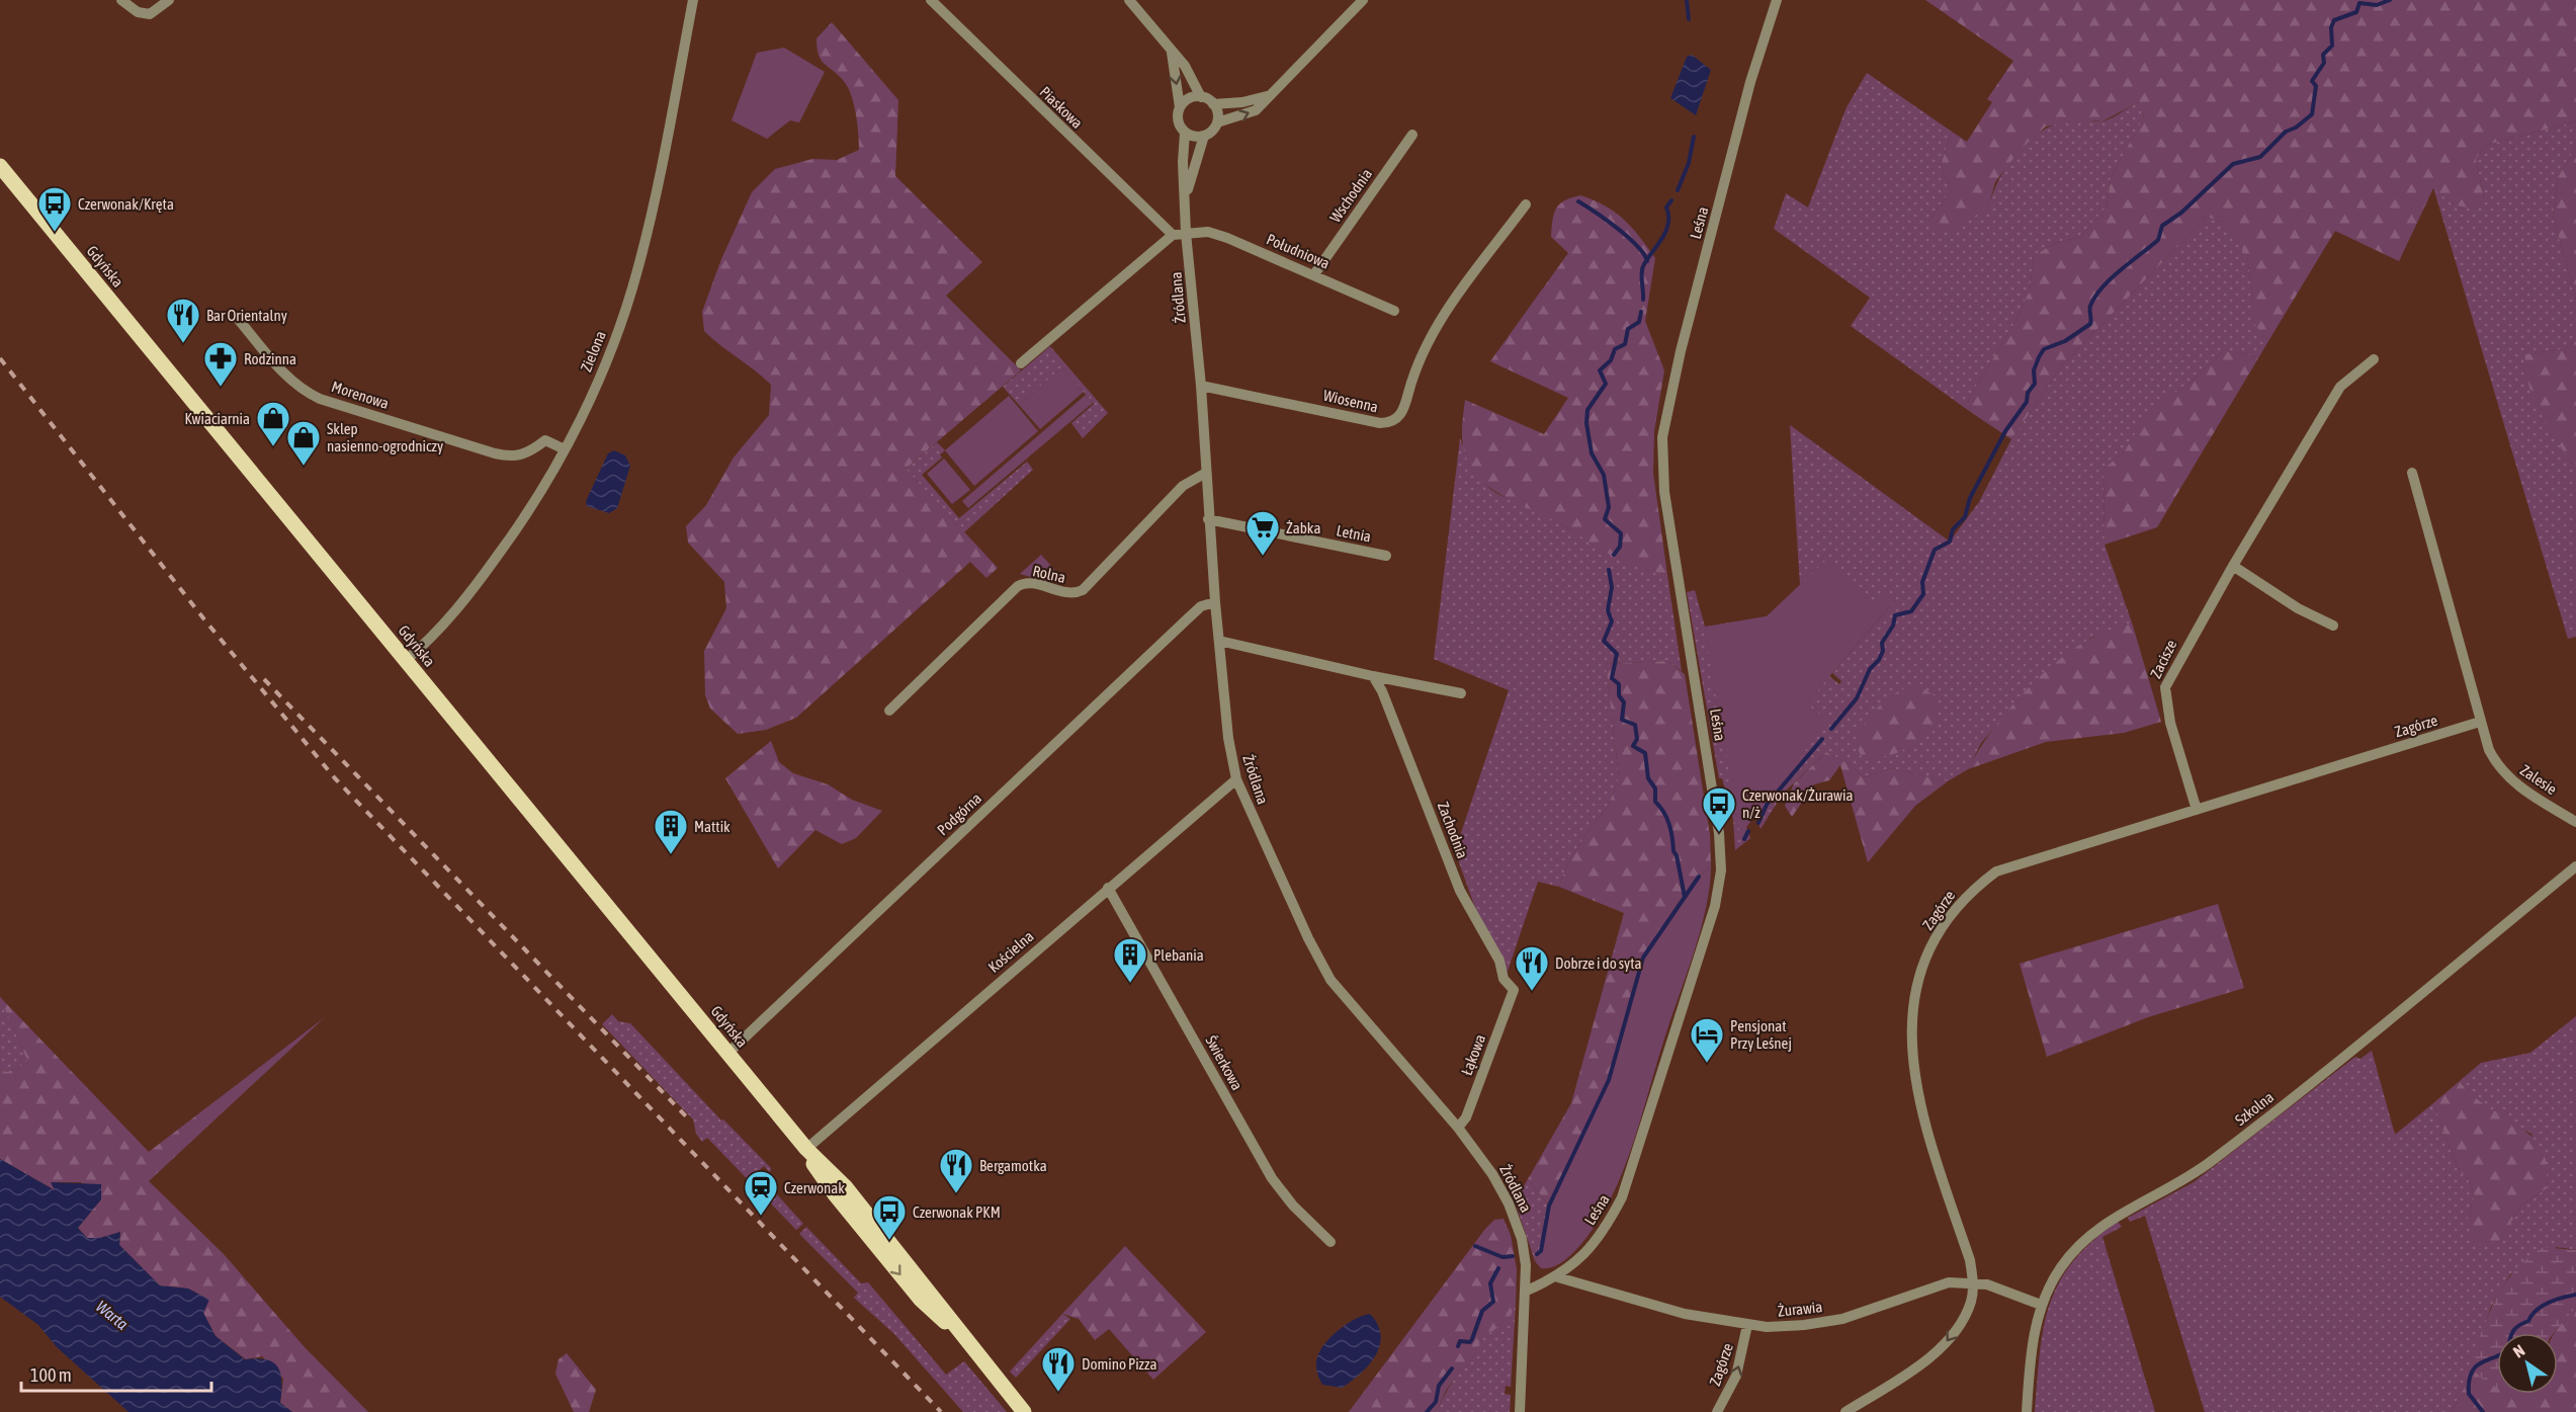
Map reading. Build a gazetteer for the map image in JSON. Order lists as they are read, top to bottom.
{
  "streets": {
    "main road": ["Gdyńska"],
    "street": [
      "Piaskowa",
      "Wschodnia",
      "Leśna",
      "Południowa",
      "Źródlana",
      "Zielona",
      "Morenowa",
      "Wiosenna",
      "Letnia",
      "Rolna",
      "Zacisze",
      "Zagórze",
      "Zalesie",
      "Podgórna",
      "Zachodnia",
      "Kościelna",
      "Łąkowa",
      "Świerkowa",
      "Szkolna",
      "Żurawia"
    ]
  },
  "crossings": [
    ["Wschodnia", "Południowa"],
    ["Leśna", "Źródlana"],
    ["Leśna", "Żurawia"],
    ["Południowa", "Źródlana"],
    ["Gdyńska", "Zielona"],
    ["Gdyńska", "Podgórna"],
    ["Gdyńska", "Kościelna"],
    ["Źródlana", "Wiosenna"],
    ["Źródlana", "Letnia"],
    ["Źródlana", "Rolna"],
    ["Źródlana", "Podgórna"],
    ["Źródlana", "Kościelna"],
    ["Źródlana", "Łąkowa"],
    ["Zielona", "Morenowa"],
    ["Zacisze", "Zagórze"],
    ["Zagórze", "Zalesie"],
    ["Zagórze", "Żurawia"],
    ["Zachodnia", "Łąkowa"],
    ["Kościelna", "Świerkowa"],
    ["Szkolna", "Żurawia"]
  ],
  "water": ["Warta"],
  "places": {
    "bus stop": ["Czerwonak/Kręta", "Czerwonak/Żurawia n/ż", "Czerwonak PKM"],
    "restaurant": [
      "Bar Orientalny",
      "Dobrze i do syta",
      "Bergamotka",
      "Domino Pizza"
    ],
    "pharmacy": ["Rodzinna"],
    "shop": ["Kwiaciarnia", "Sklep nasienno-ogrodniczy"],
    "supermarket": ["Żabka"],
    "building": ["Mattik", "Plebania"],
    "hotel": ["Pensjonat Przy Leśnej"],
    "station": ["Czerwonak"]
  },
  "scale_bar": "100 m",
  "north": "top left"
}
